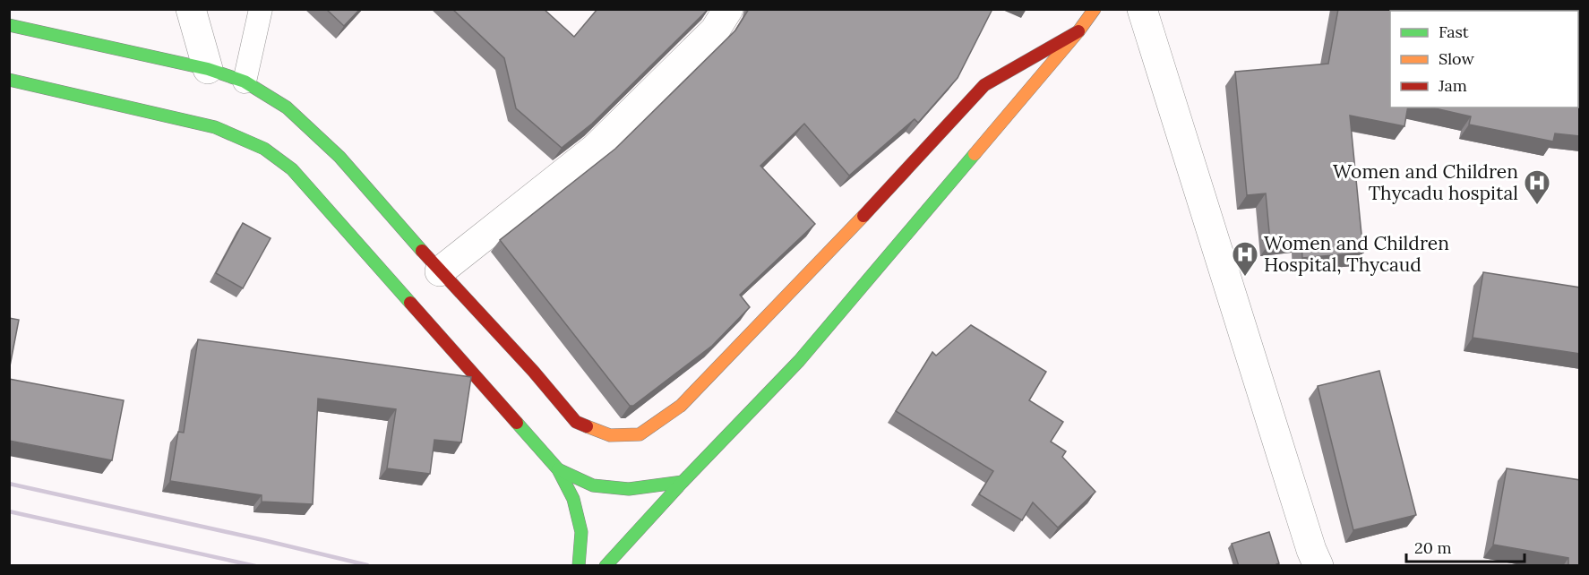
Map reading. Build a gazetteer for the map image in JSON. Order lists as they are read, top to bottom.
{
  "places": {
    "hospital": ["Women and Children Thycadu hospital", "Women and Children Hospital, Thycaud"]
  },
  "legend": ["Fast", "Slow", "Jam"],
  "scale_bar": "20 m"
}
